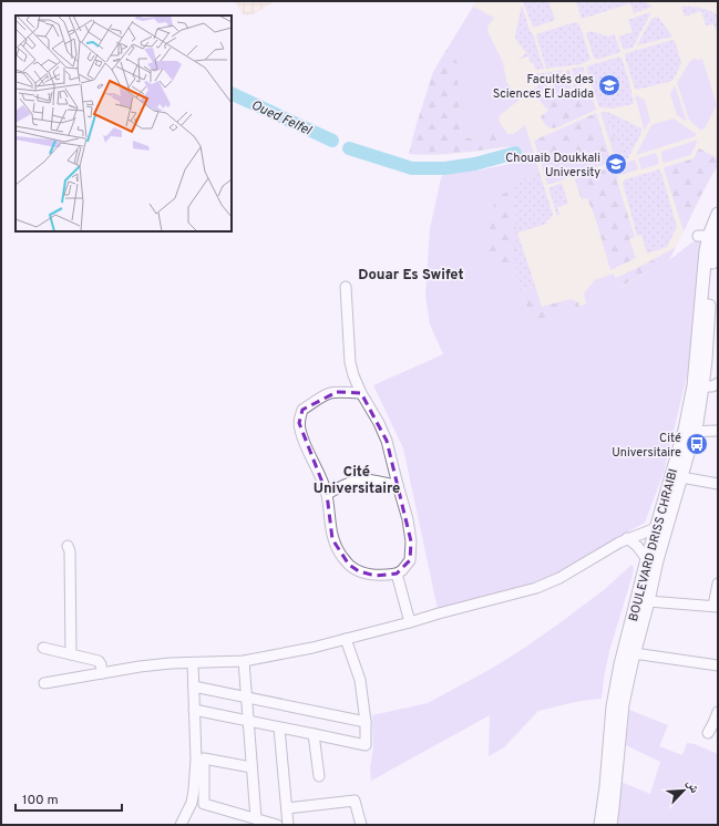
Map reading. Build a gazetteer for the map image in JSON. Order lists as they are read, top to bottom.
{
  "streets": {
    "main road": ["BOULEVARD DRISS CHRAIBI"]
  },
  "districts": ["Douar Es Swifet", "Cité Universitaire"],
  "water": ["Oued Felfel"],
  "places": {
    "school or university": ["Facultés des Sciences El Jadida", "Chouaib Doukkali University"],
    "bus stop": ["Cité Universitaire"]
  },
  "scale_bar": "100 m",
  "north": "top right"
}
